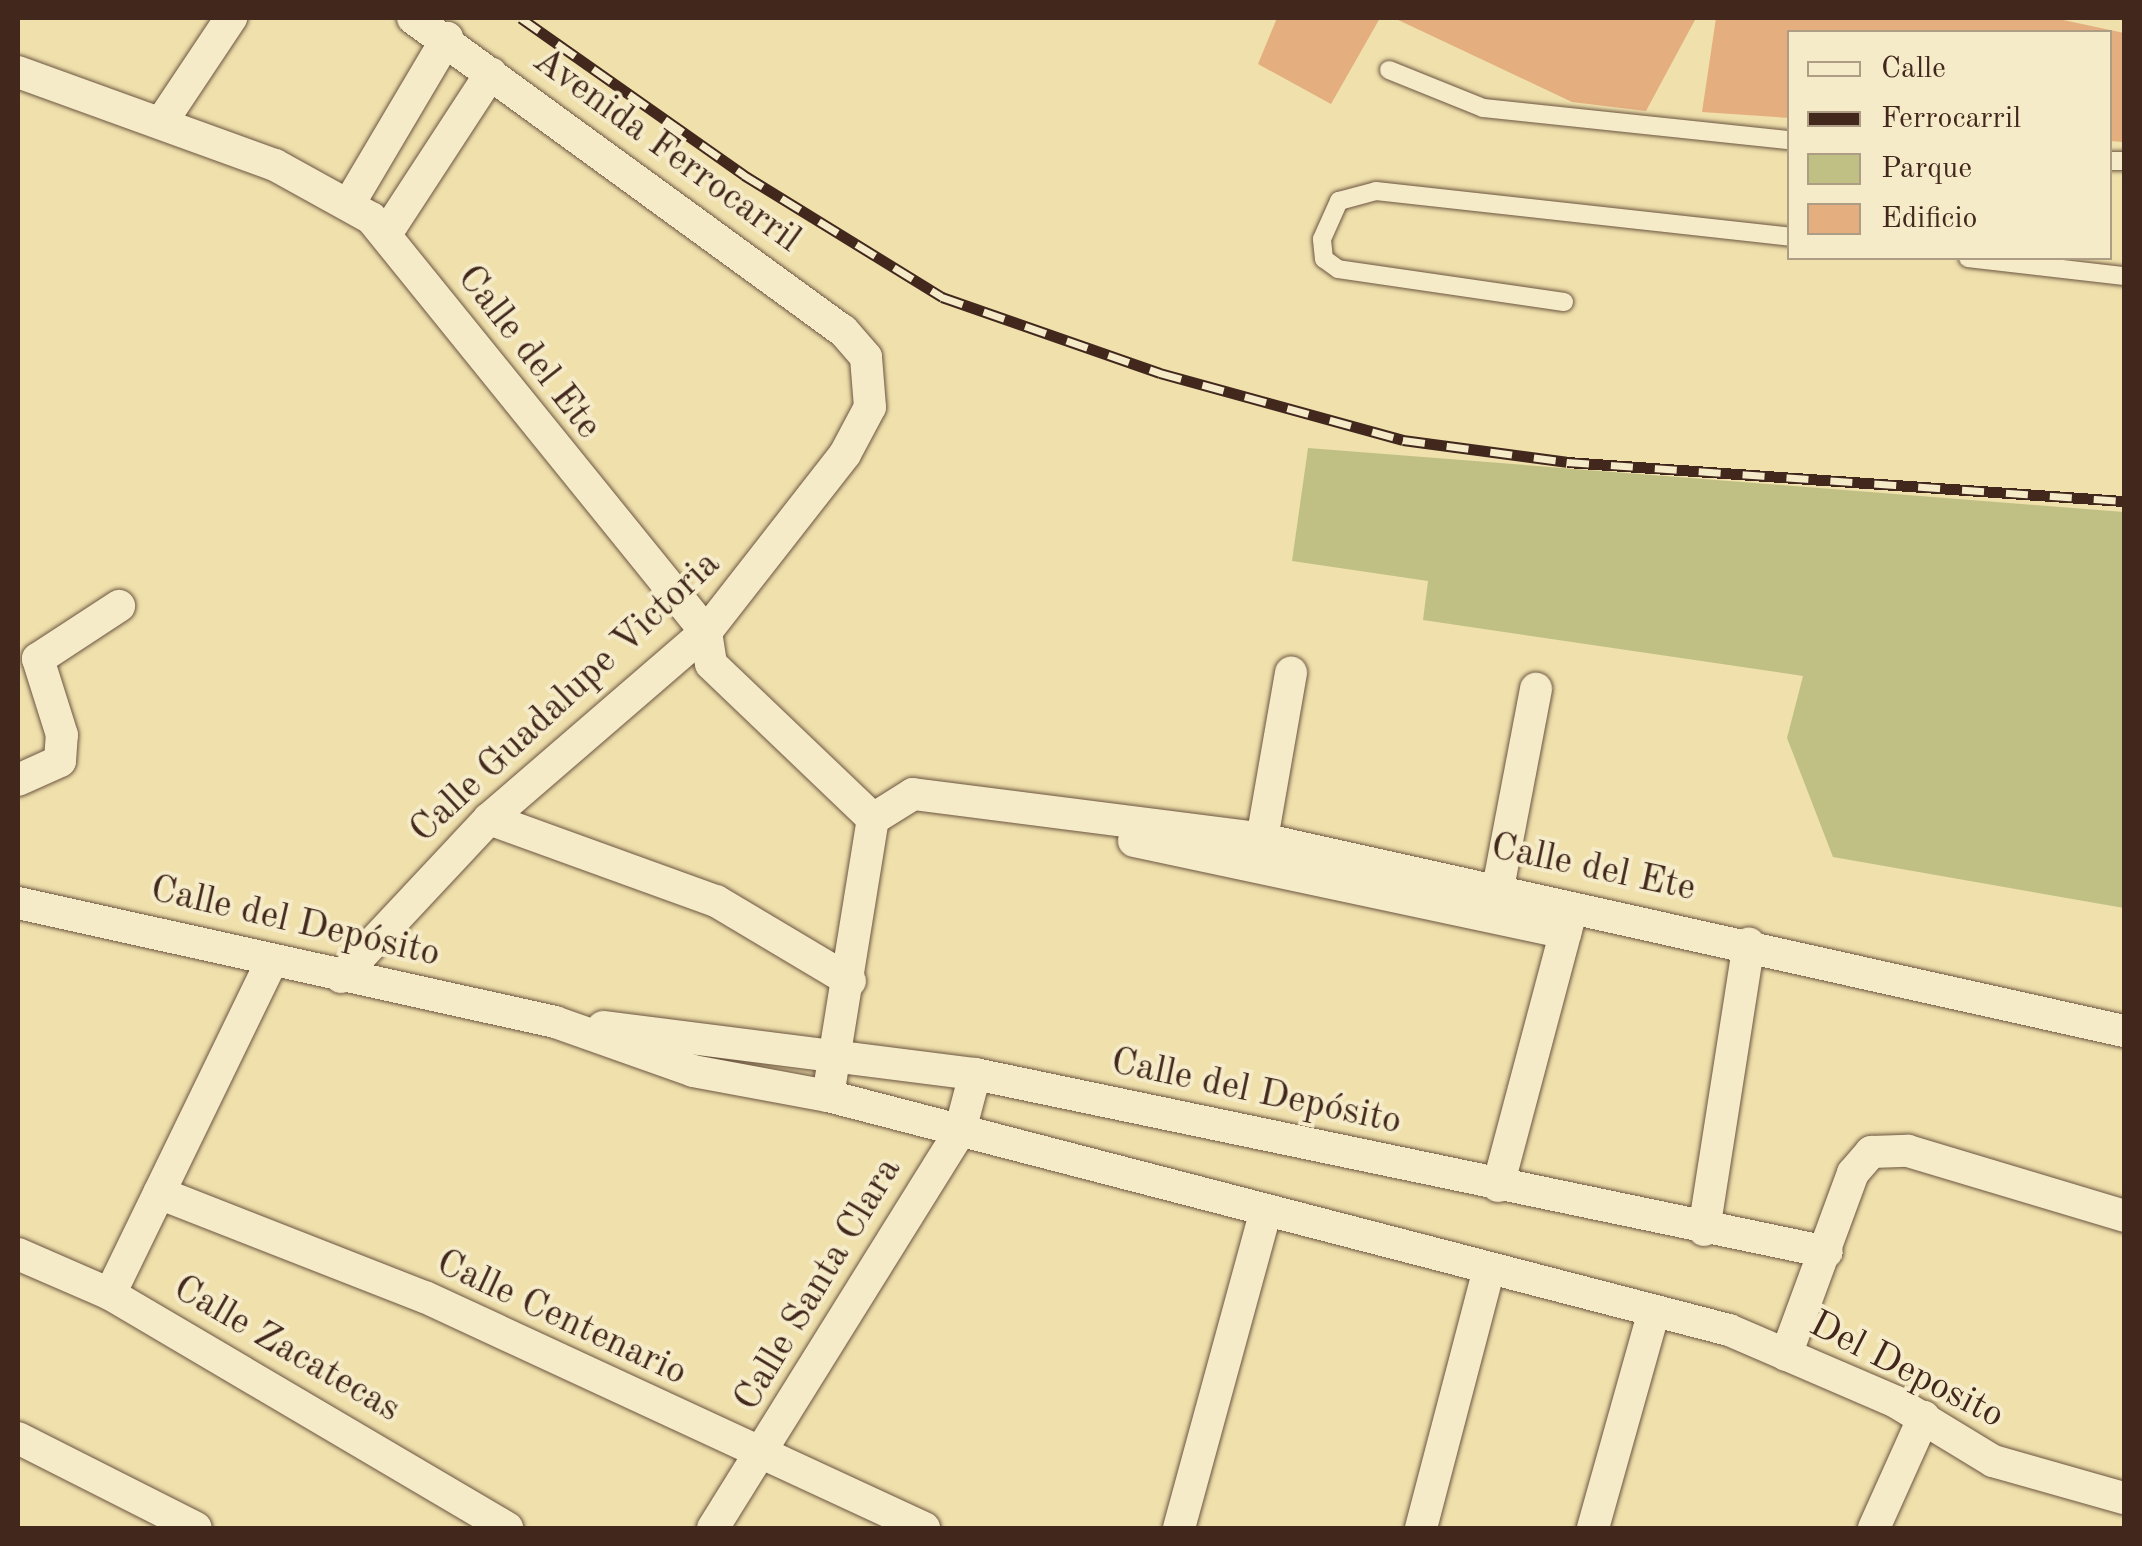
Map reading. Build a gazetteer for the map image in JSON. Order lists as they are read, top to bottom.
{
  "streets": {
    "street": [
      "Avenida Ferrocarril",
      "Calle del Ete",
      "Calle Guadalupe Victoria",
      "Calle del Depósito",
      "Calle Santa Clara",
      "Calle Centenario",
      "Calle Zacatecas",
      "Del Deposito"
    ]
  },
  "crossings": [
    ["Avenida Ferrocarril", "Calle Guadalupe Victoria"],
    ["Calle del Ete", "Calle Guadalupe Victoria"],
    ["Calle Guadalupe Victoria", "Calle del Depósito"],
    ["Calle del Depósito", "Calle Santa Clara"],
    ["Calle del Depósito", "Del Deposito"],
    ["Calle Santa Clara", "Calle Centenario"]
  ],
  "legend": [
    "Calle",
    "Ferrocarril",
    "Parque",
    "Edificio"
  ]
}
